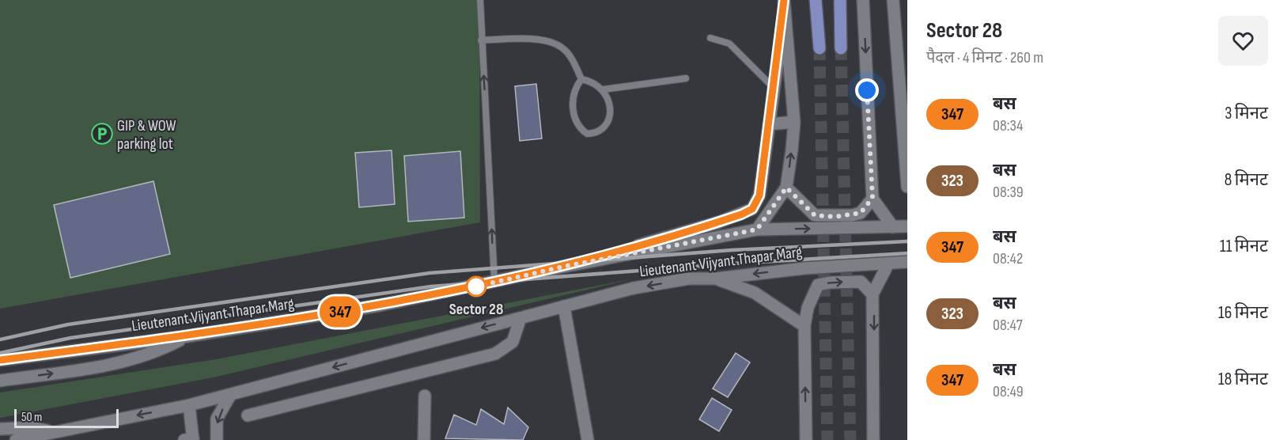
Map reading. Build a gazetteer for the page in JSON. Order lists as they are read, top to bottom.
{
  "streets": {
    "main road": ["Lieutenant Vijyant Thapar Marg"]
  },
  "places": {
    "parking": ["GIP & WOW parking lot"],
    "other": ["Sector 28"]
  },
  "lines": ["bus line 347"],
  "scale_bar": "50 m",
  "page": {
    "on_map": "347",
    "heading": ["Sector 28", "पैदल · 4 मिनट · 260 m"],
    "list": [
      {
        "mark": "347",
        "name": "बस",
        "note": "08:34",
        "value": "3 मिनट"
      },
      {
        "mark": "323",
        "name": "बस",
        "note": "08:39",
        "value": "8 मिनट"
      },
      {
        "mark": "347",
        "name": "बस",
        "note": "08:42",
        "value": "11 मिनट"
      },
      {
        "mark": "323",
        "name": "बस",
        "note": "08:47",
        "value": "16 मिनट"
      },
      {
        "mark": "347",
        "name": "बस",
        "note": "08:49",
        "value": "18 मिनट"
      }
    ],
    "scale": "50 m"
  }
}
